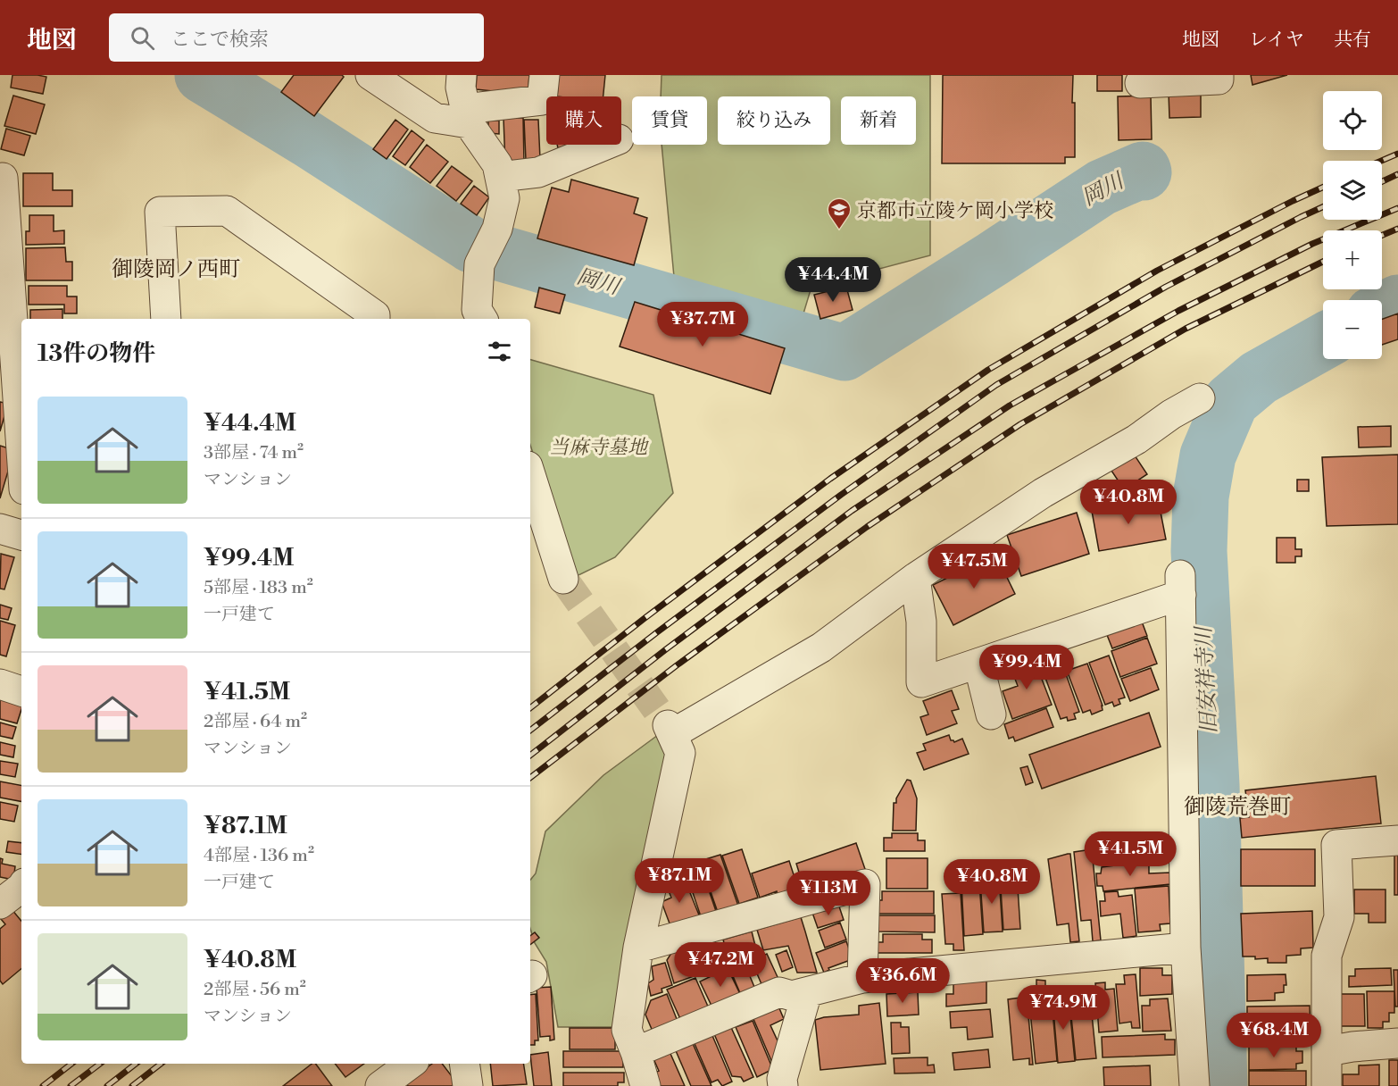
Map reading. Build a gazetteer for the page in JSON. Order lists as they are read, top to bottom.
{
  "districts": ["御陵岡ノ西町", "御陵荒巻町"],
  "water": ["岡川", "旧安祥寺川"],
  "parks": ["当麻寺墓地"],
  "places": {
    "school or university": ["京都市立陵ケ岡小学校"]
  },
  "page": {
    "header": "地図",
    "search": "ここで検索",
    "nav": ["地図", "レイヤ", "共有"],
    "map_buttons": ["+", "−"],
    "chip": [
      "購入",
      "賃貸",
      "絞り込み",
      "新着"
    ],
    "price": [
      "¥44.4M",
      "¥37.7M",
      "¥40.8M",
      "¥47.5M",
      "¥99.4M",
      "¥41.5M",
      "¥87.1M",
      "¥40.8M",
      "¥113M",
      "¥47.2M",
      "¥36.6M",
      "¥74.9M",
      "¥68.4M"
    ],
    "heading": "13件の物件",
    "list": [
      {
        "name": "¥44.4M",
        "note": "3部屋 · 74 m² · マンション"
      },
      {
        "name": "¥99.4M",
        "note": "5部屋 · 183 m² · 一戸建て"
      },
      {
        "name": "¥41.5M",
        "note": "2部屋 · 64 m² · マンション"
      },
      {
        "name": "¥87.1M",
        "note": "4部屋 · 136 m² · 一戸建て"
      },
      {
        "name": "¥40.8M",
        "note": "2部屋 · 56 m² · マンション"
      }
    ]
  }
}
